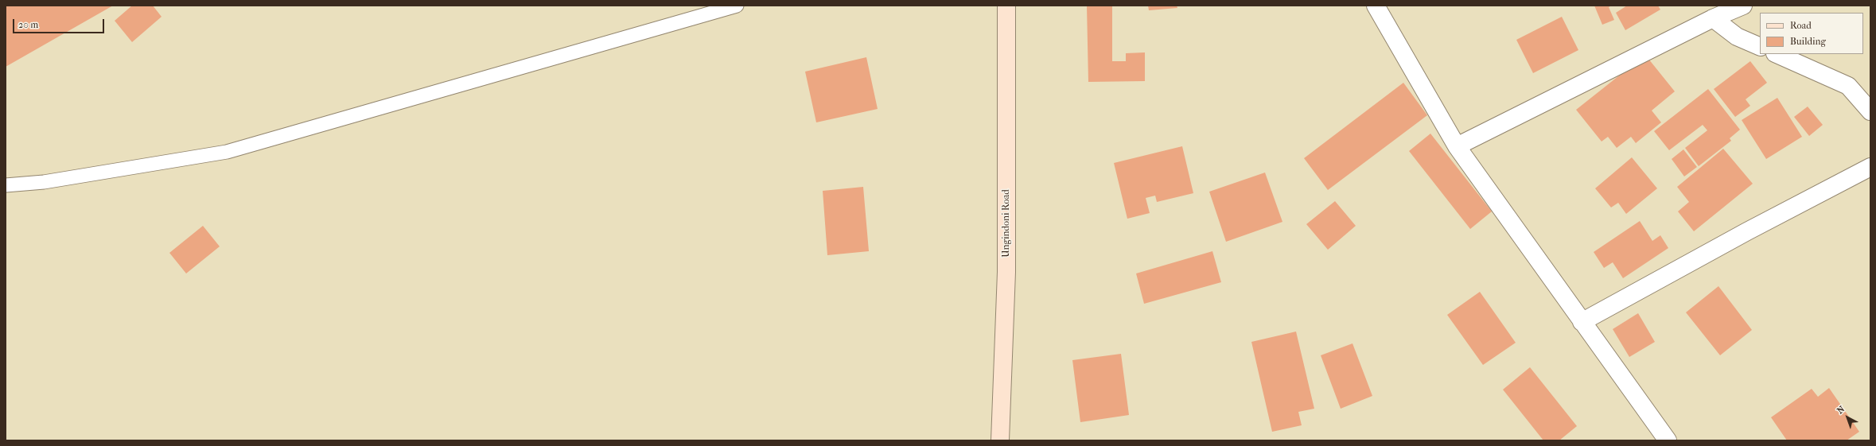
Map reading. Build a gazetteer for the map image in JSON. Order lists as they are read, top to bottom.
{
  "streets": {
    "main road": ["Ungindoni Road"]
  },
  "legend": ["Road", "Building"],
  "scale_bar": "20 m",
  "north": "top left"
}
